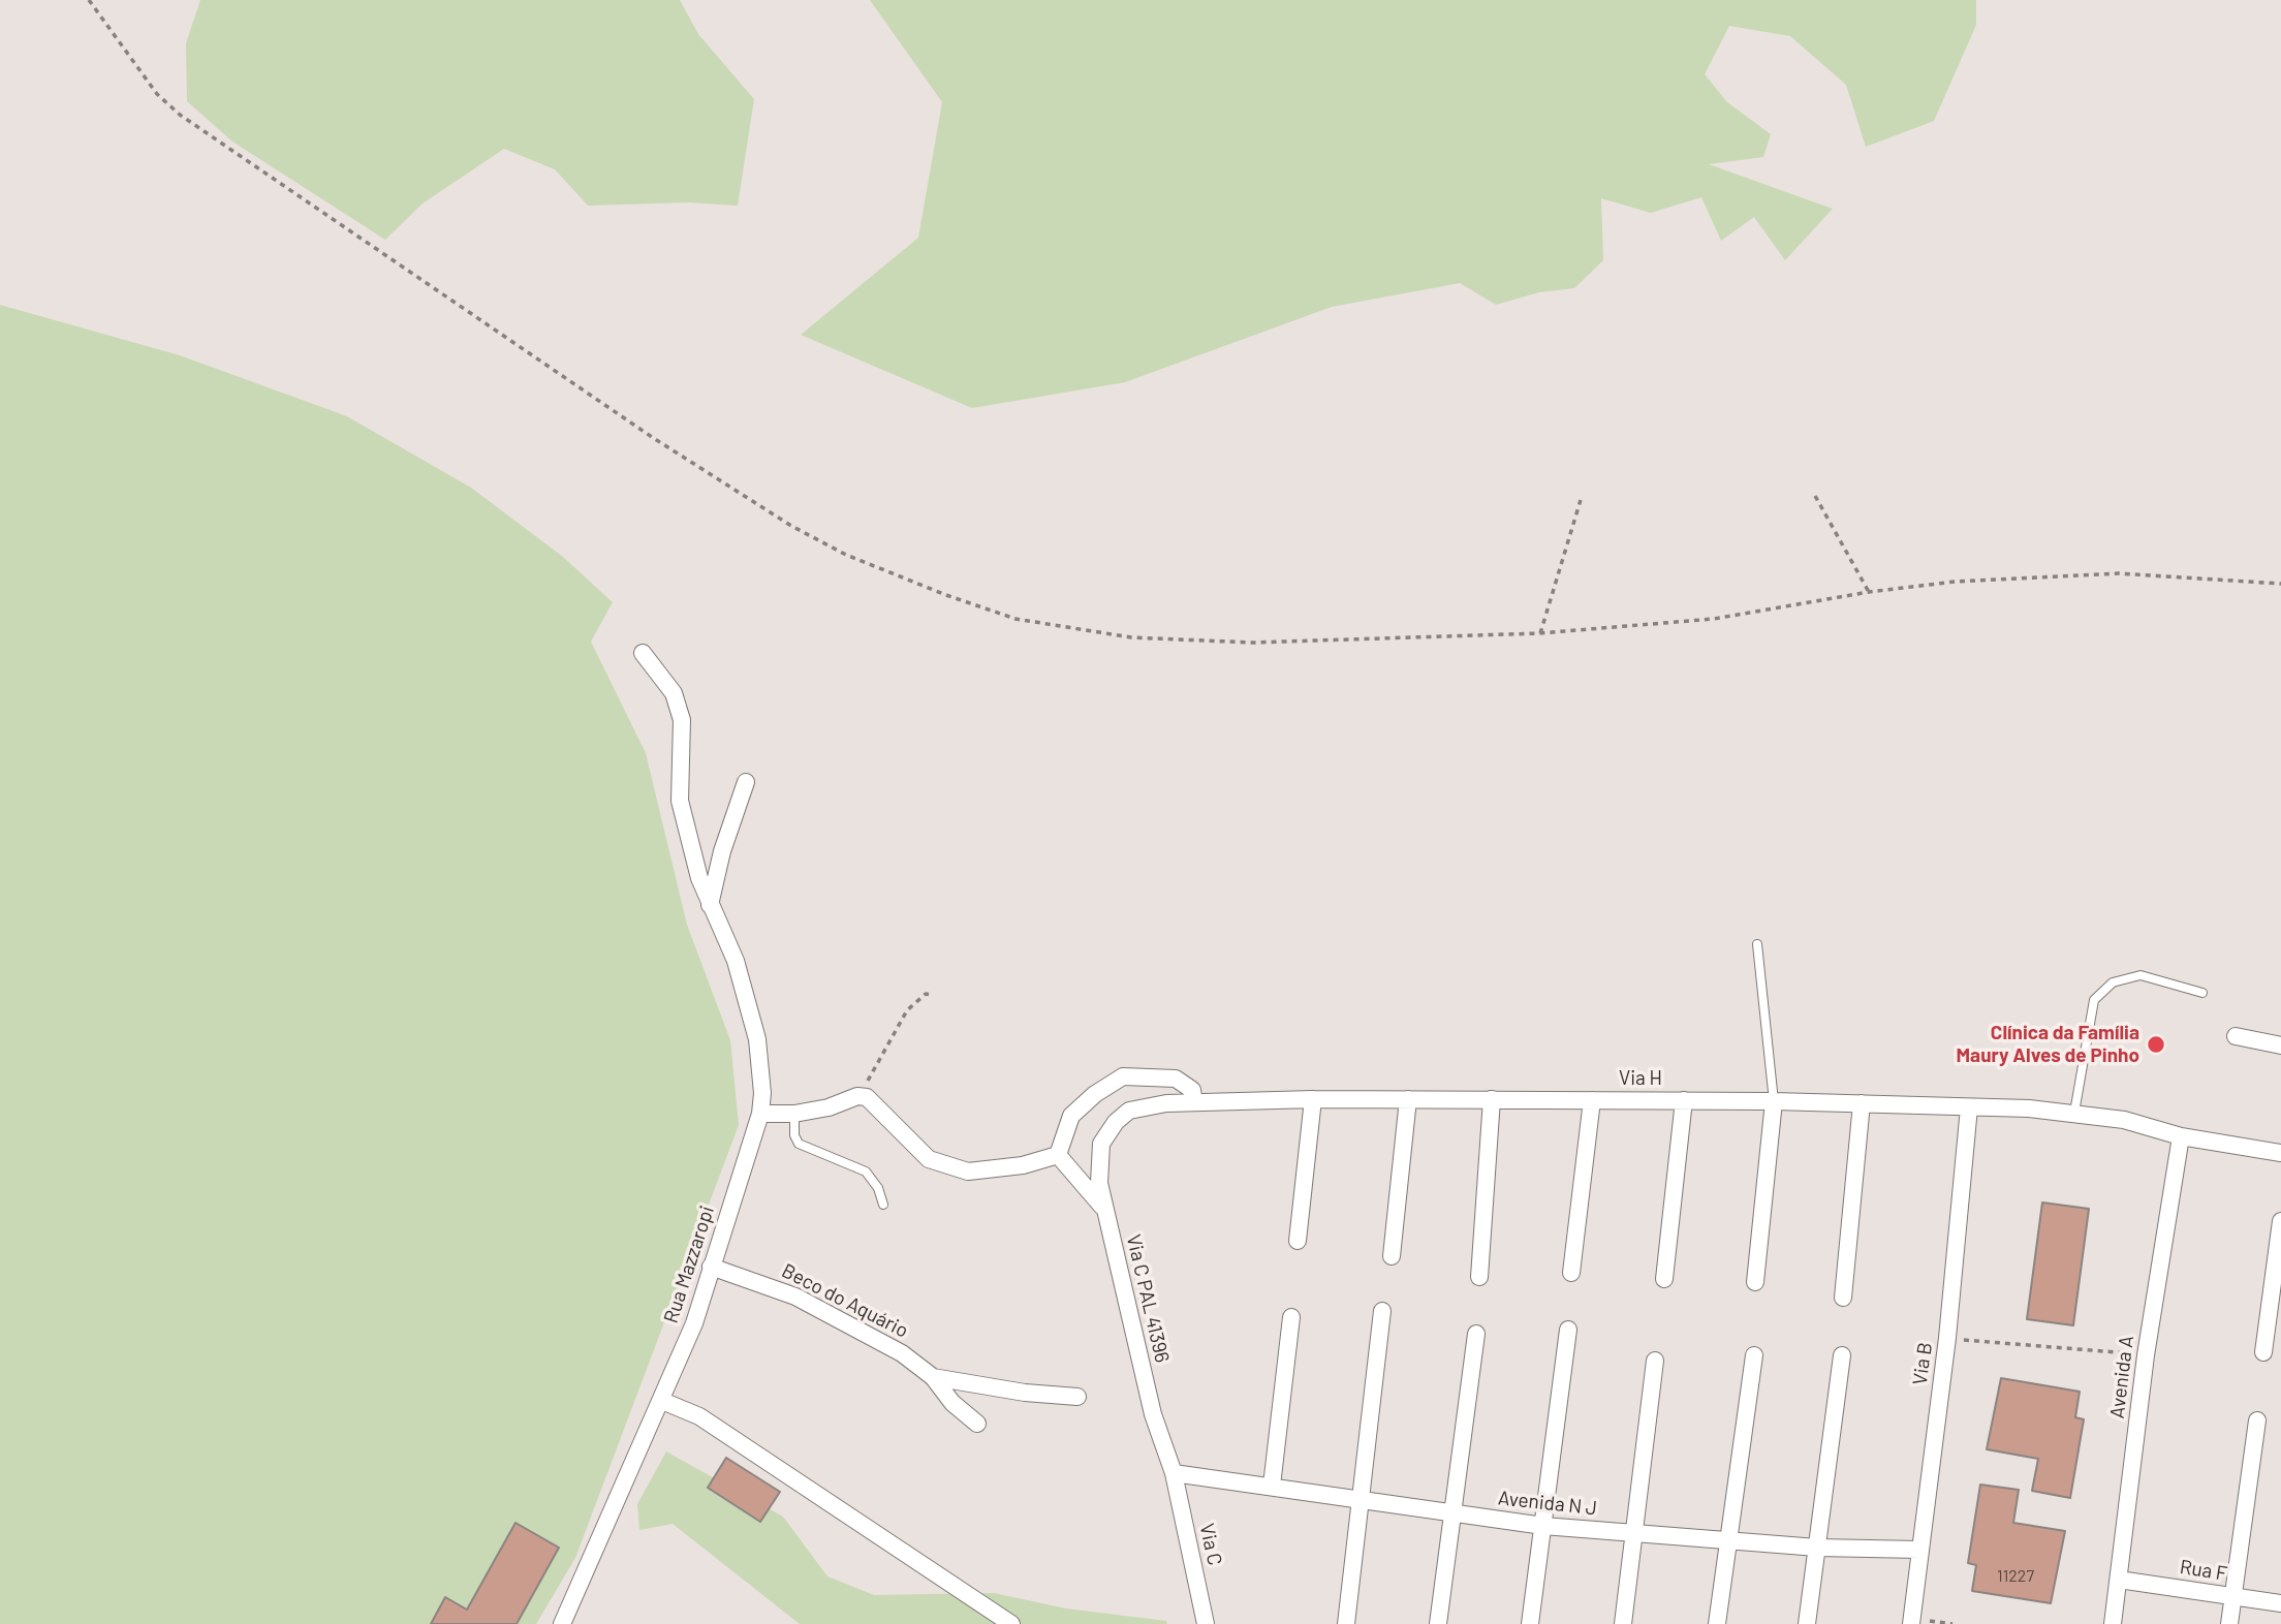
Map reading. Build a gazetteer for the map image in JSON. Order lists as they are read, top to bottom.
{
  "streets": {
    "street": [
      "Via H",
      "Rua Mazzaropi",
      "Via C PAL 41396",
      "Beco do Aquário",
      "Via B",
      "Avenida A",
      "Avenida N J",
      "Via C",
      "Rua F"
    ]
  },
  "crossings": [
    ["Via H", "Via C PAL 41396"],
    ["Via H", "Via B"],
    ["Via H", "Avenida A"],
    ["Rua Mazzaropi", "Beco do Aquário"],
    ["Via C PAL 41396", "Avenida N J"],
    ["Via C PAL 41396", "Via C"],
    ["Via B", "Avenida N J"],
    ["Avenida A", "Rua F"],
    ["Avenida N J", "Via C"]
  ],
  "places": ["Clínica da Família Maury Alves de Pinho"],
  "house_numbers": ["11227"]
}
